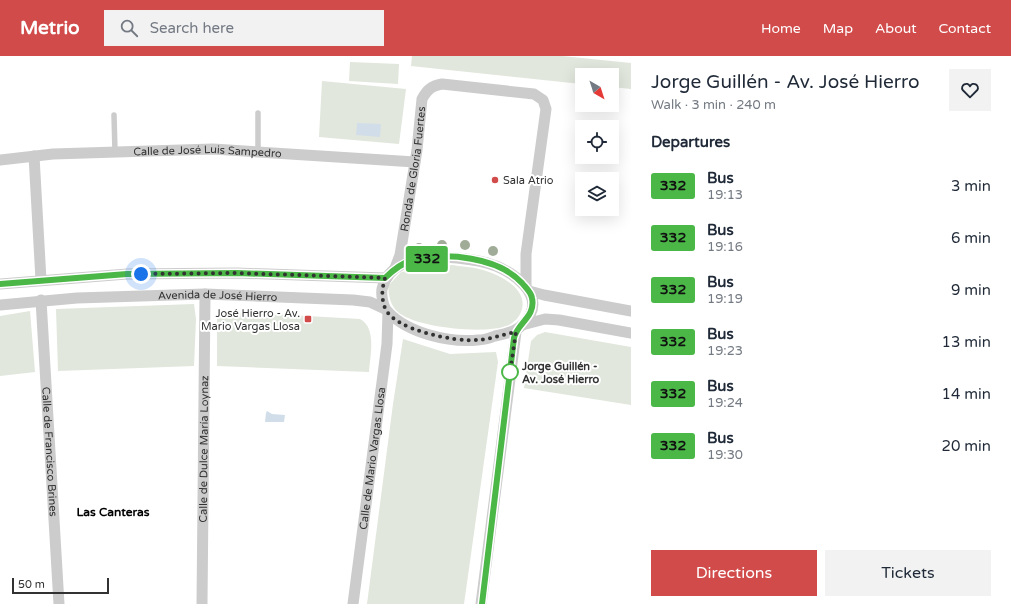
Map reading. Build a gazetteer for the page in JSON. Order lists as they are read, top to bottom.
{
  "streets": {
    "street": [
      "Calle de José Luis Sampedro",
      "Ronda de Gloria Fuertes",
      "Avenida de José Hierro",
      "Calle de Dulce María Loynaz",
      "Calle de Francisco Brines",
      "Calle de Mario Vargas Llosa"
    ]
  },
  "crossings": [
    ["Calle de José Luis Sampedro", "Ronda de Gloria Fuertes"],
    ["Avenida de José Hierro", "Calle de Dulce María Loynaz"],
    ["Avenida de José Hierro", "Calle de Francisco Brines"],
    ["Avenida de José Hierro", "Calle de Mario Vargas Llosa"]
  ],
  "districts": ["Las Canteras"],
  "places": {
    "other": ["Sala Atrio", "Jorge Guillén - Av. José Hierro"],
    "transit": ["José Hierro - Av. Mario Vargas Llosa"]
  },
  "lines": ["bus line 332"],
  "scale_bar": "50 m",
  "north": "bottom right",
  "page": {
    "header": "Metrio",
    "search": "Search here",
    "nav": [
      "Home",
      "Map",
      "About",
      "Contact"
    ],
    "on_map": "332",
    "heading": [
      ["Jorge Guillén - Av. José Hierro", "Walk · 3 min · 240 m"],
      "Departures"
    ],
    "list": [
      {
        "mark": "332",
        "name": "Bus",
        "note": "19:13",
        "value": "3 min"
      },
      {
        "mark": "332",
        "name": "Bus",
        "note": "19:16",
        "value": "6 min"
      },
      {
        "mark": "332",
        "name": "Bus",
        "note": "19:19",
        "value": "9 min"
      },
      {
        "mark": "332",
        "name": "Bus",
        "note": "19:23",
        "value": "13 min"
      },
      {
        "mark": "332",
        "name": "Bus",
        "note": "19:24",
        "value": "14 min"
      },
      {
        "mark": "332",
        "name": "Bus",
        "note": "19:30",
        "value": "20 min"
      }
    ],
    "buttons": ["Directions", "Tickets"],
    "scale": "50 m"
  }
}
